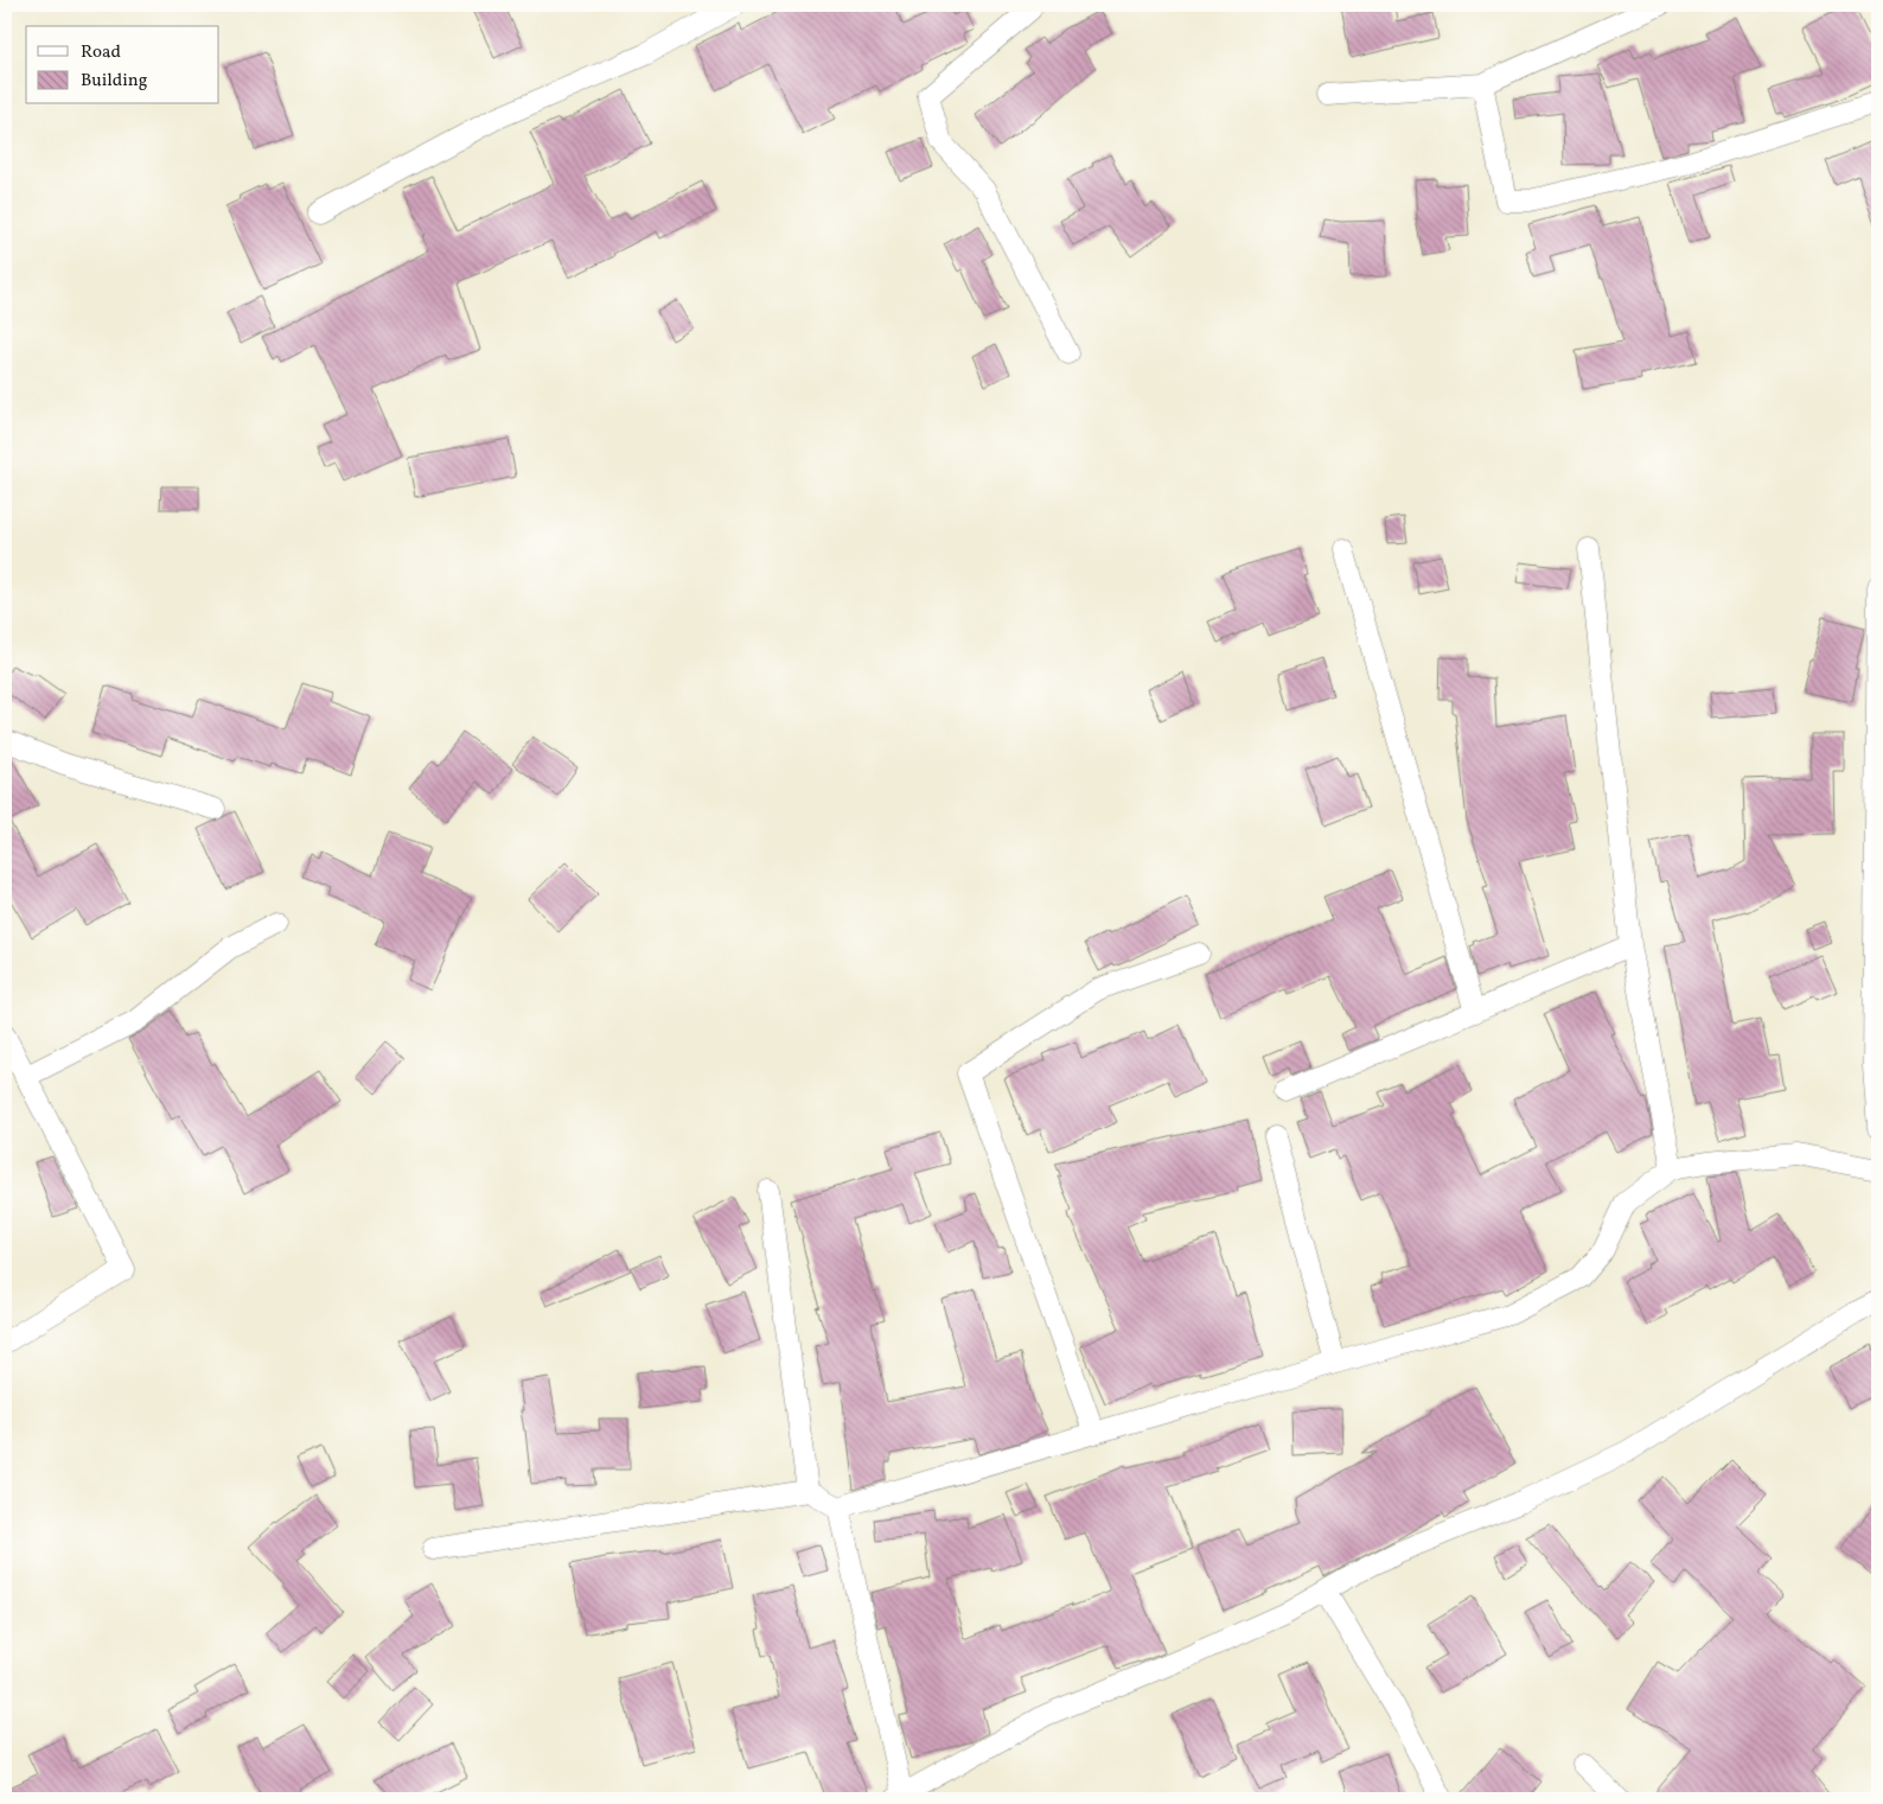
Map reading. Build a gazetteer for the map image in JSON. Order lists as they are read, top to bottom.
{
  "legend": ["Road", "Building"]
}
